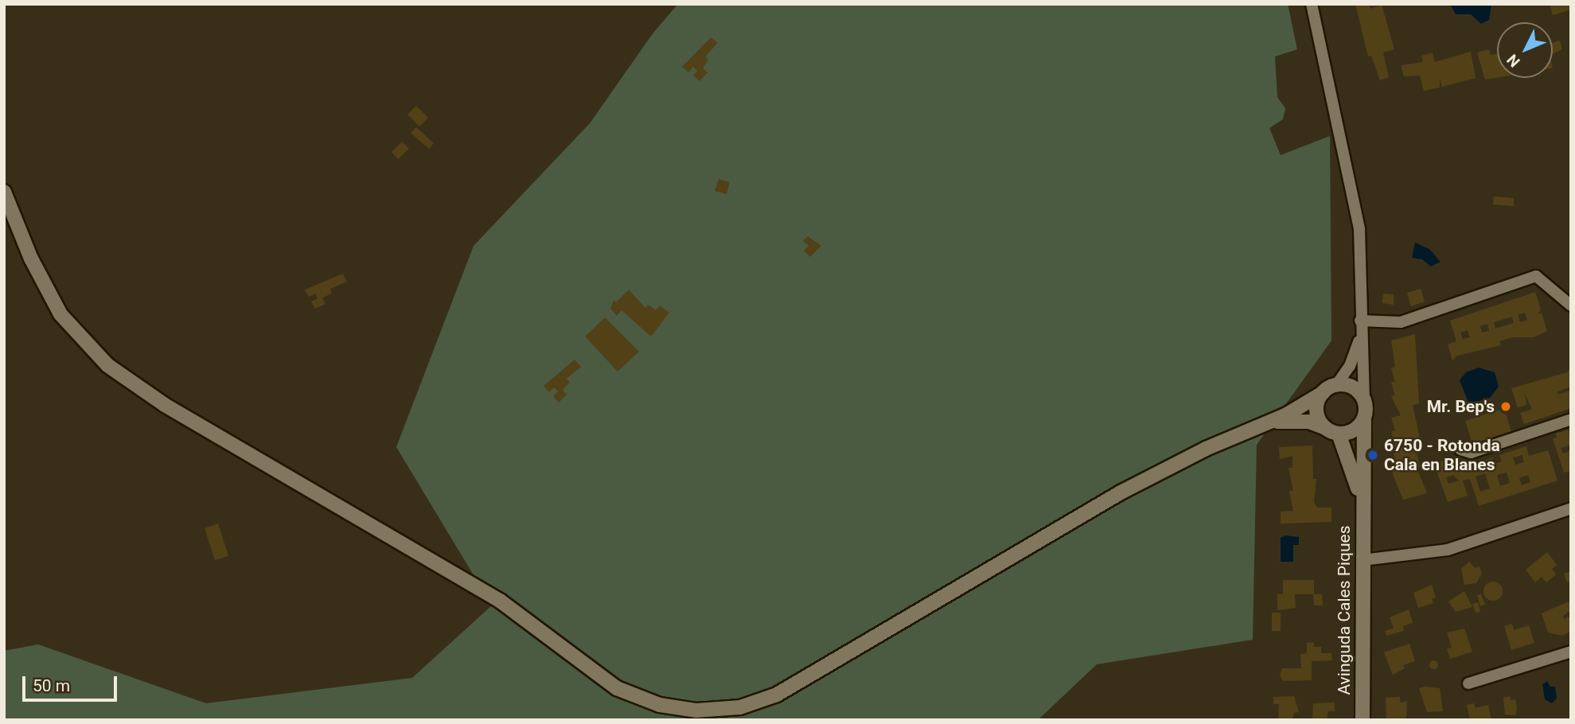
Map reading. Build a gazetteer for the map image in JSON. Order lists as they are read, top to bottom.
{
  "streets": {
    "street": ["Avinguda Cales Piques"]
  },
  "places": ["Mr. Bep's", "6750 - Rotonda Cala en Blanes"],
  "scale_bar": "50 m",
  "north": "bottom left"
}
